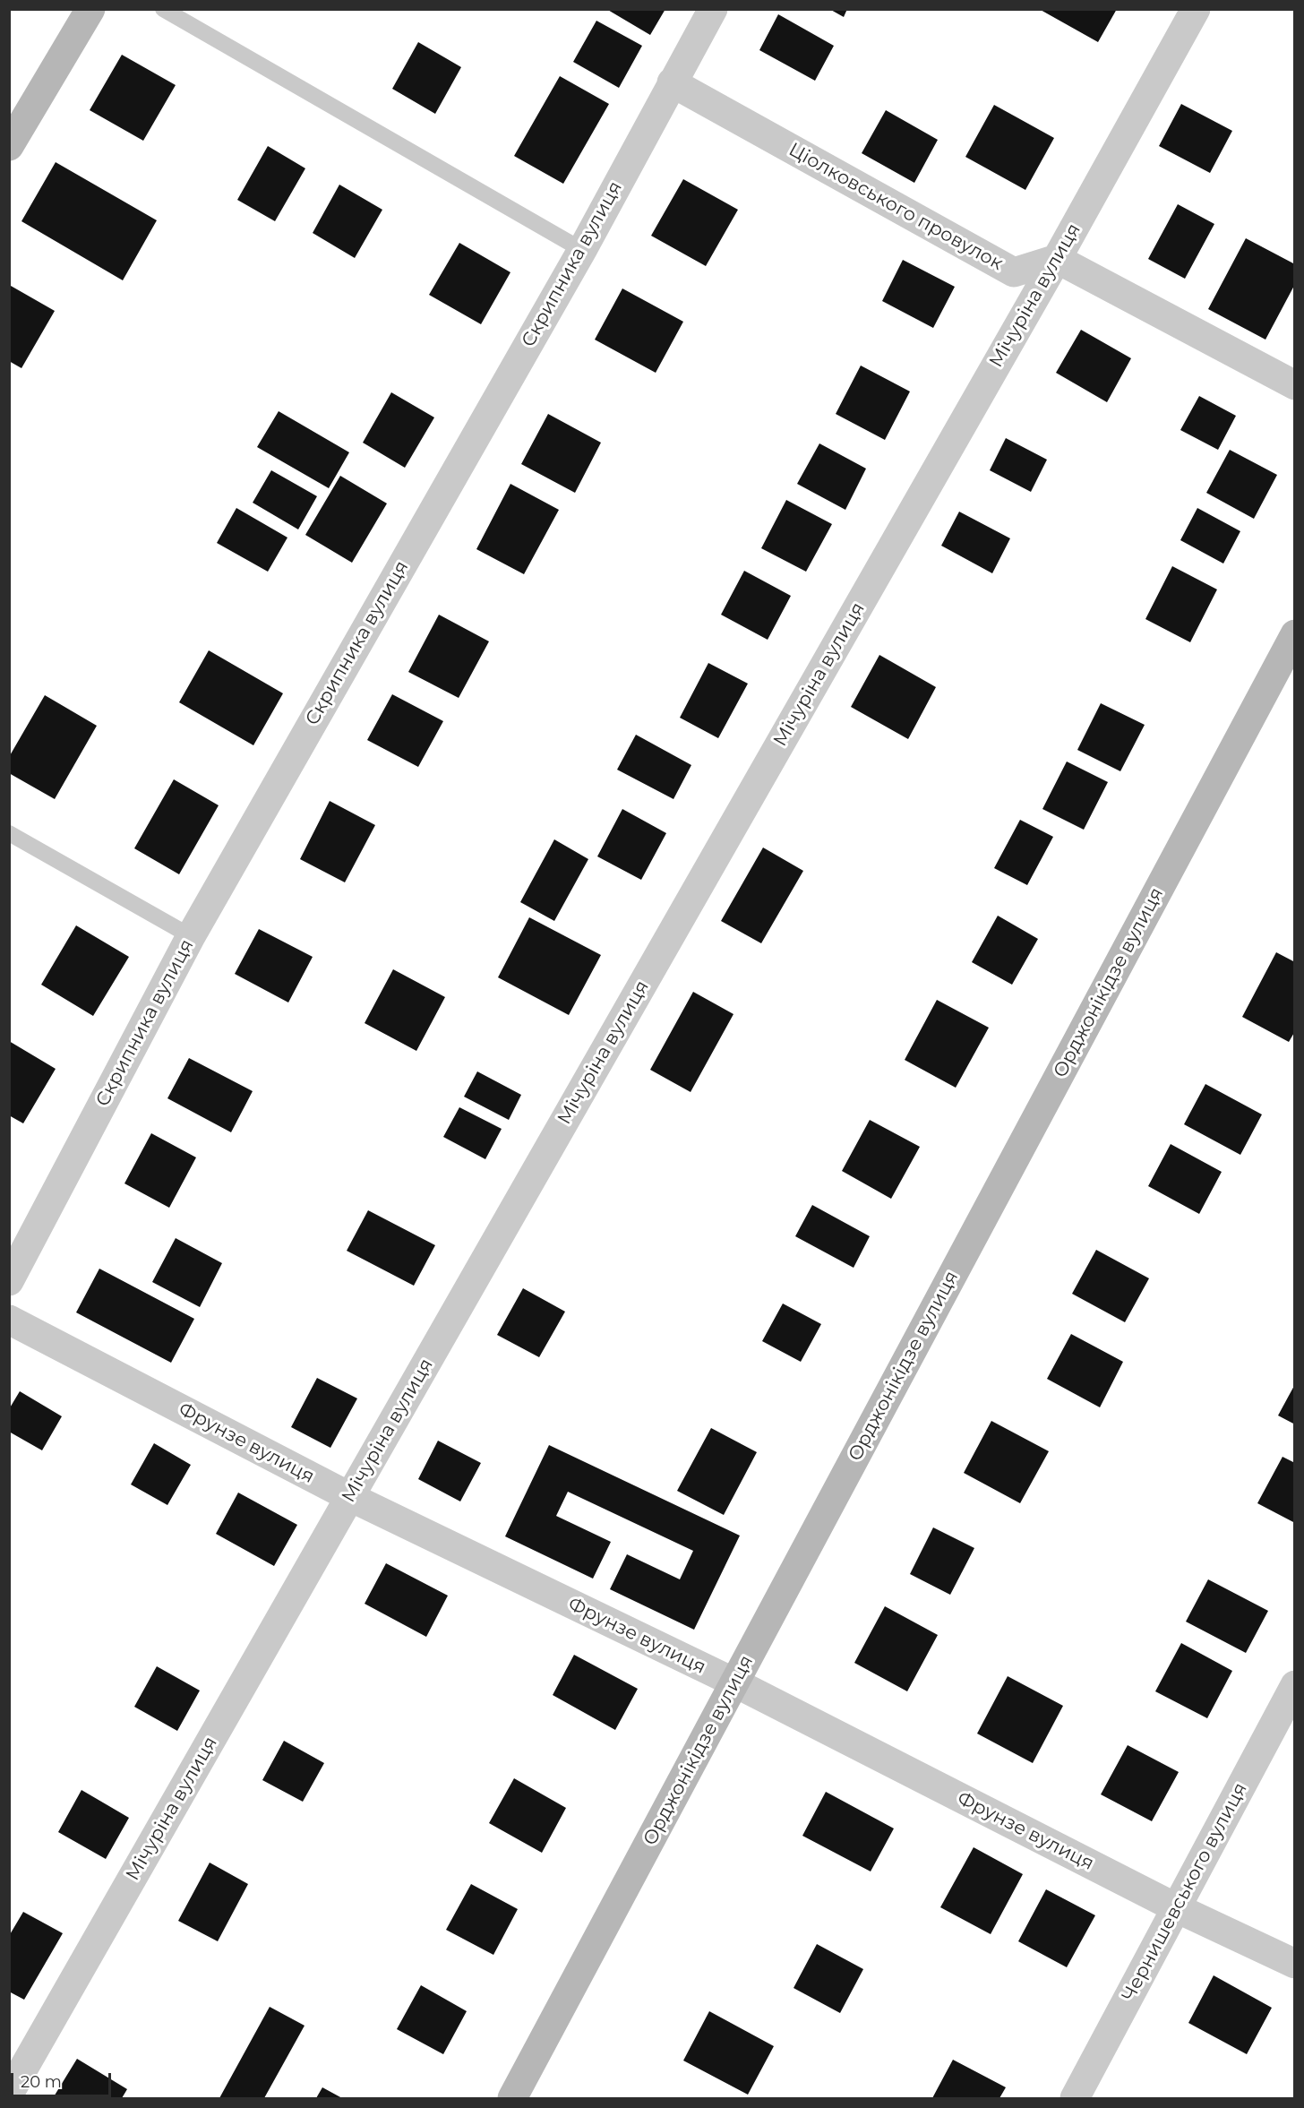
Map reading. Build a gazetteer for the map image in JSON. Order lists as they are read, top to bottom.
{
  "streets": {
    "main road": ["Орджонікідзе вулиця"],
    "street": [
      "Ціолковського провулок",
      "Скрипника вулиця",
      "Мічуріна вулиця",
      "Фрунзе вулиця",
      "Чернишевського вулиця"
    ]
  },
  "crossings": [
    ["Ціолковського провулок", "Скрипника вулиця"],
    ["Ціолковського провулок", "Мічуріна вулиця"],
    ["Мічуріна вулиця", "Фрунзе вулиця"],
    ["Орджонікідзе вулиця", "Фрунзе вулиця"],
    ["Фрунзе вулиця", "Чернишевського вулиця"]
  ],
  "scale_bar": "20 m"
}
